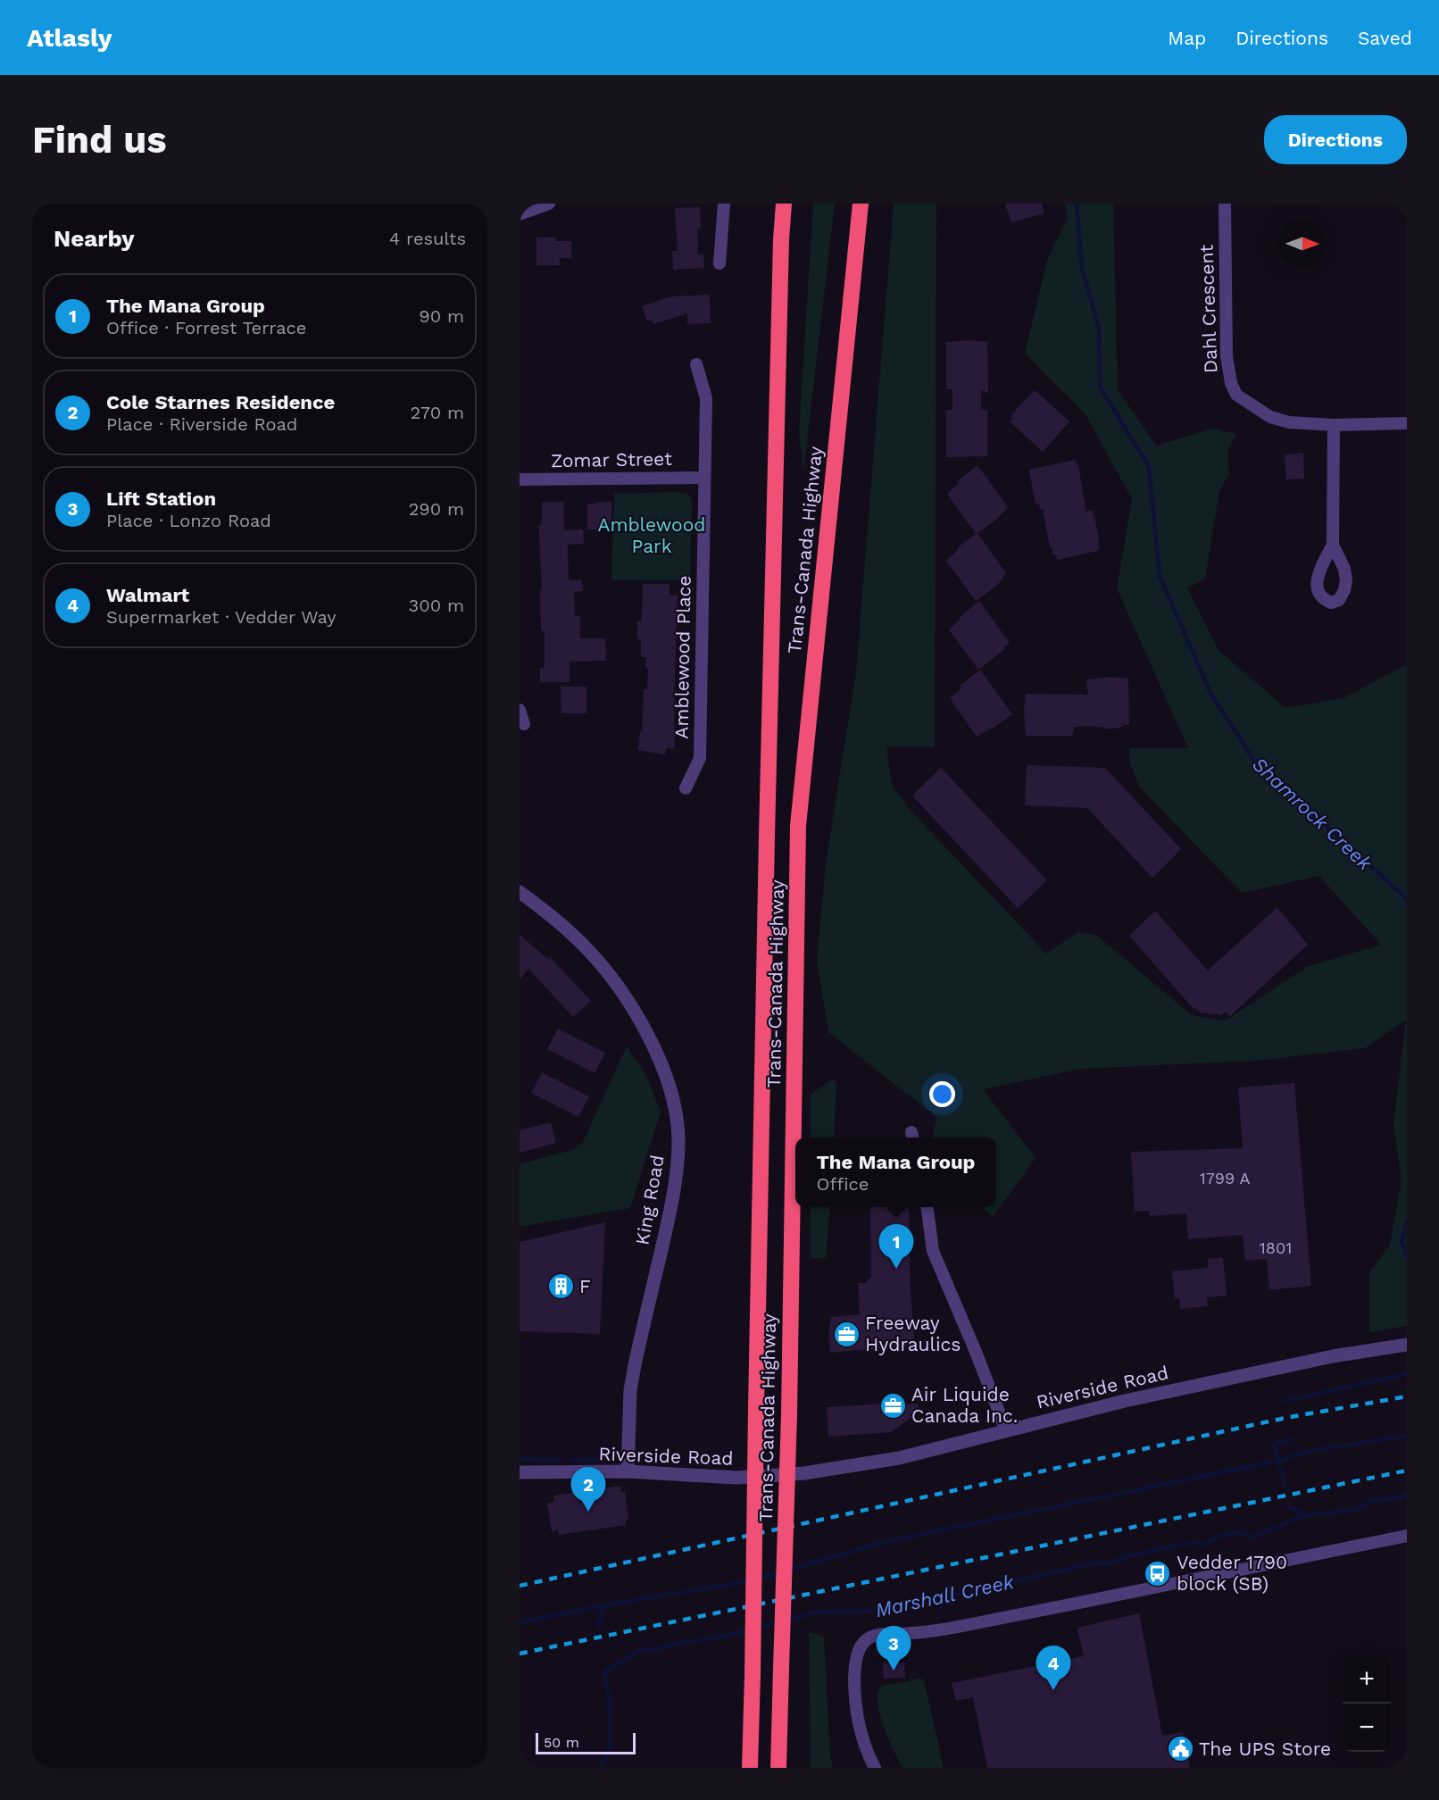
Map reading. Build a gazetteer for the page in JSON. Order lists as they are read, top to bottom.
{
  "streets": {
    "highway": ["Trans-Canada Highway"],
    "street": [
      "Dahl Crescent",
      "Zomar Street",
      "Amblewood Place",
      "King Road",
      "Riverside Road"
    ]
  },
  "crossings": [
    ["Zomar Street", "Amblewood Place"],
    ["King Road", "Riverside Road"]
  ],
  "water": ["Shamrock Creek", "Marshall Creek"],
  "parks": ["Amblewood Park"],
  "places": {
    "building": ["F"],
    "office": ["Freeway Hydraulics", "Air Liquide Canada Inc."],
    "bus stop": ["Vedder 1790 block (SB)"],
    "public building": ["The UPS Store"]
  },
  "house_numbers": ["1799 A", "1801"],
  "scale_bar": "50 m",
  "north": "right",
  "page": {
    "header": "Atlasly",
    "nav": ["Map", "Directions", "Saved"],
    "buttons": "Directions",
    "title": "Find us",
    "heading": ["Nearby", "4 results"],
    "list": [
      {
        "mark": "1",
        "name": "The Mana Group",
        "note": "Office · Forrest Terrace",
        "value": "90 m"
      },
      {
        "mark": "2",
        "name": "Cole Starnes Residence",
        "note": "Place · Riverside Road",
        "value": "270 m"
      },
      {
        "mark": "3",
        "name": "Lift Station",
        "note": "Place · Lonzo Road",
        "value": "290 m"
      },
      {
        "mark": "4",
        "name": "Walmart",
        "note": "Supermarket · Vedder Way",
        "value": "300 m"
      }
    ],
    "popup": ["The Mana Group", "Office"],
    "pins": [
      "1",
      "2",
      "3",
      "4"
    ],
    "map_buttons": ["+", "−"],
    "scale": "50 m"
  }
}
